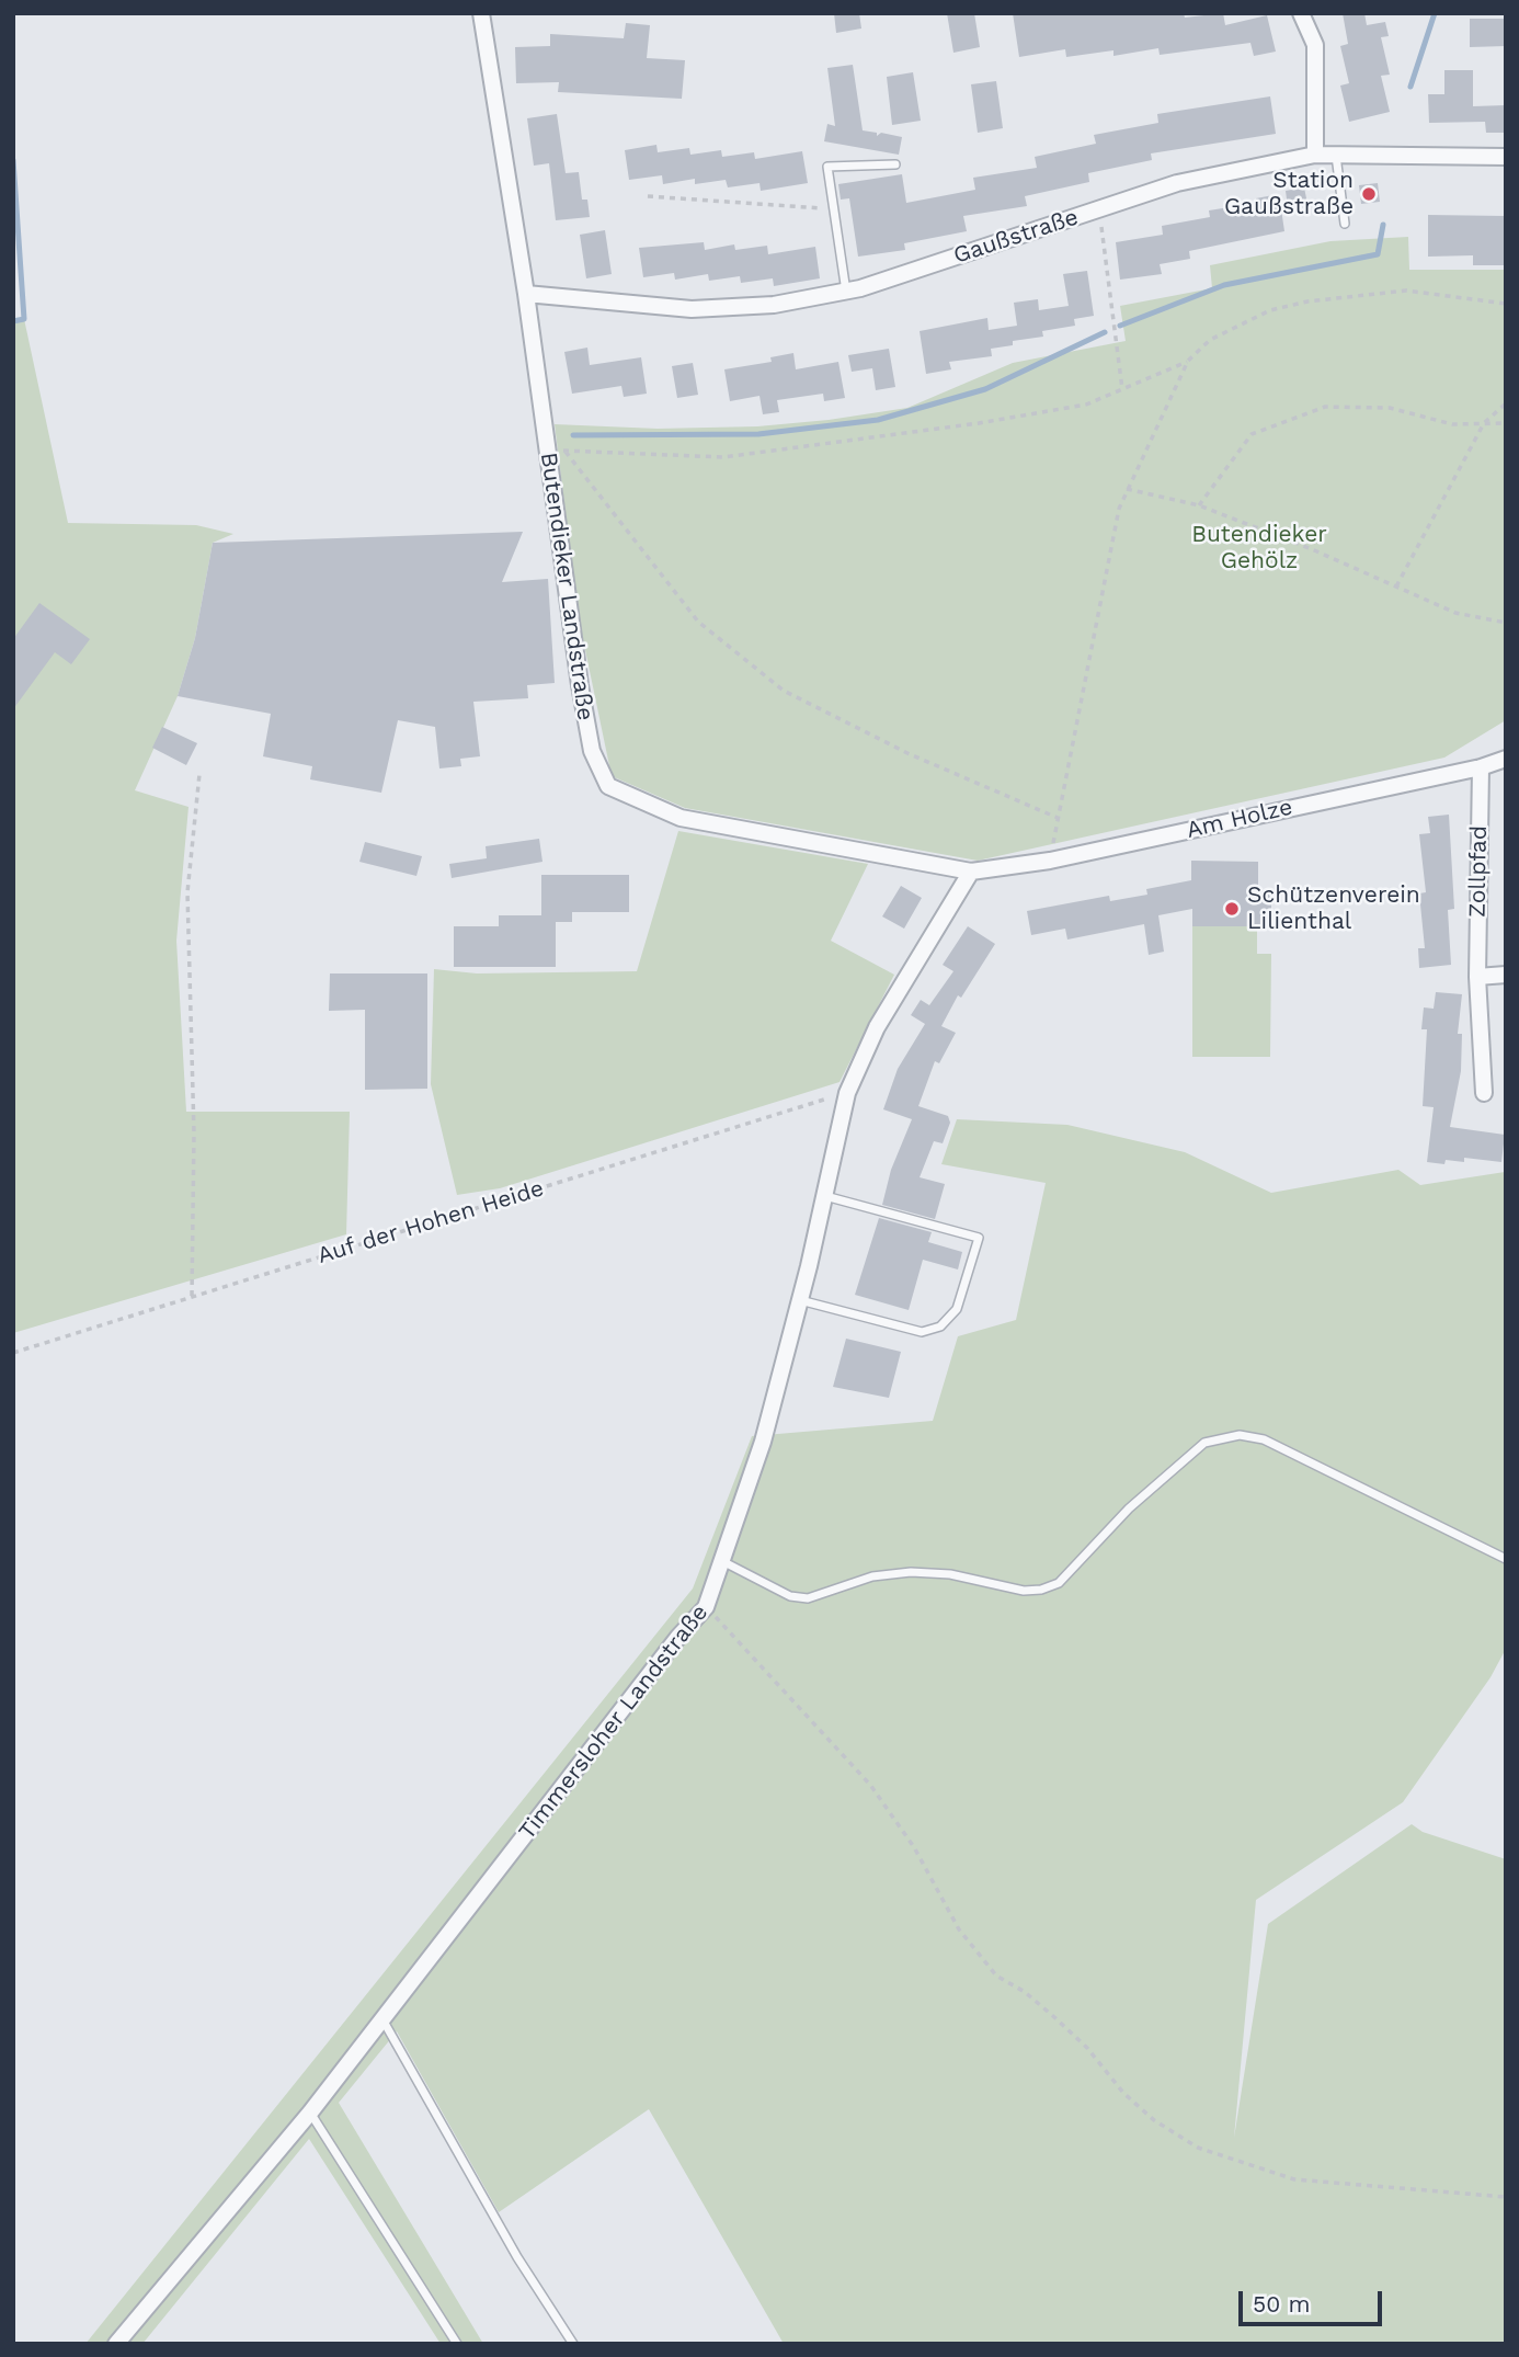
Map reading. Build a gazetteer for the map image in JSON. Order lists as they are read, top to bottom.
{
  "streets": {
    "street": [
      "Gaußstraße",
      "Butendieker Landstraße",
      "Am Holze",
      "Zollpfad",
      "Timmersloher Landstraße"
    ],
    "path": ["Auf der Hohen Heide"]
  },
  "crossings": [
    ["Gaußstraße", "Butendieker Landstraße"],
    ["Butendieker Landstraße", "Am Holze"],
    ["Butendieker Landstraße", "Timmersloher Landstraße"],
    ["Am Holze", "Zollpfad"],
    ["Am Holze", "Timmersloher Landstraße"],
    ["Auf der Hohen Heide", "Timmersloher Landstraße"]
  ],
  "parks": ["Butendieker Gehölz"],
  "places": ["Station Gaußstraße", "Schützenverein Lilienthal"],
  "scale_bar": "50 m"
}
